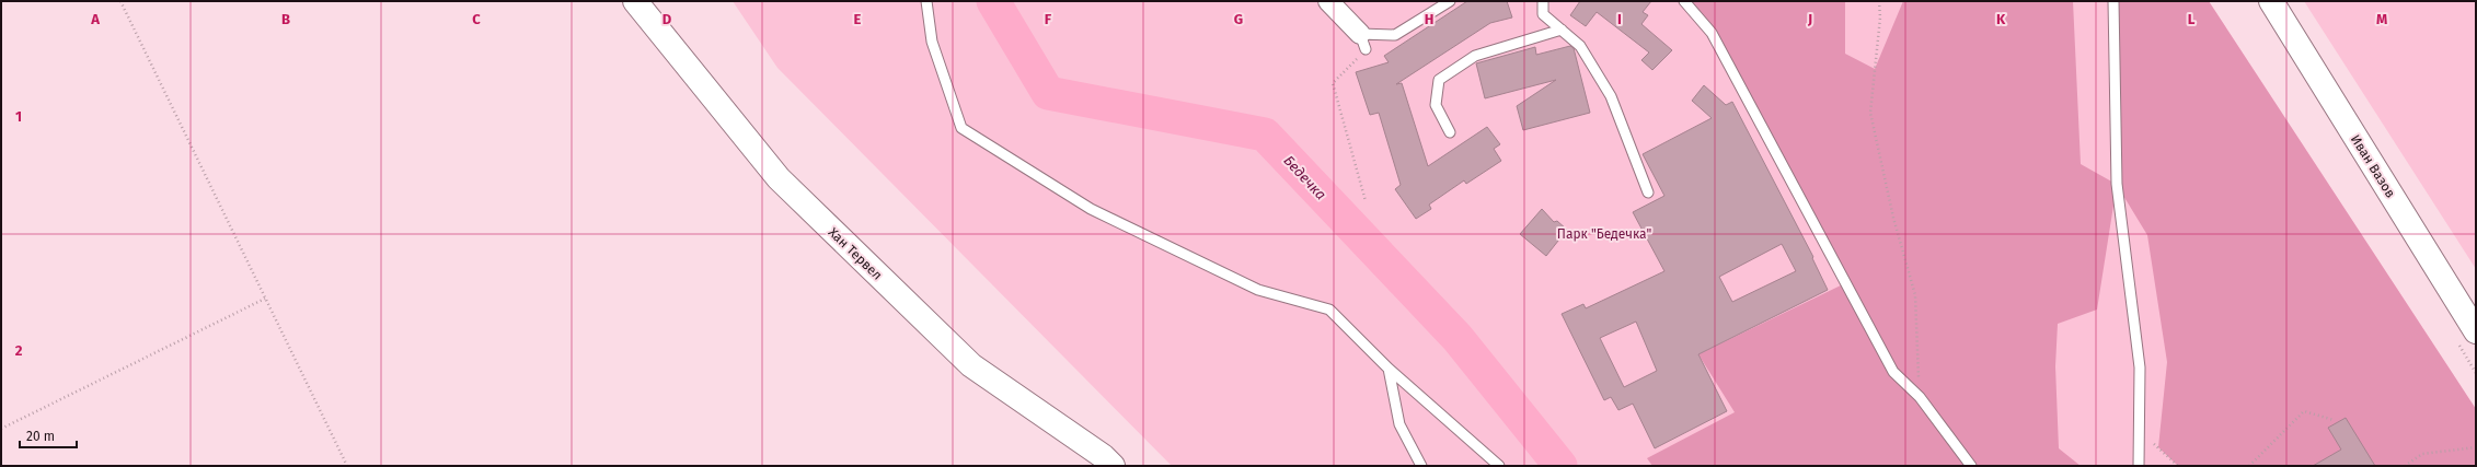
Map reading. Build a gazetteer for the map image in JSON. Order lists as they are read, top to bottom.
{
  "streets": {
    "street": ["Иван Вазов", "Хан Тервел"]
  },
  "water": ["Бедечка"],
  "parks": ["Парк \"Бедечка\""],
  "scale_bar": "20 m",
  "grid": {
    "columns": [
      "A",
      "B",
      "C",
      "D",
      "E",
      "F",
      "G",
      "H",
      "I",
      "J",
      "K",
      "L",
      "M"
    ],
    "rows": ["1", "2"]
  }
}
